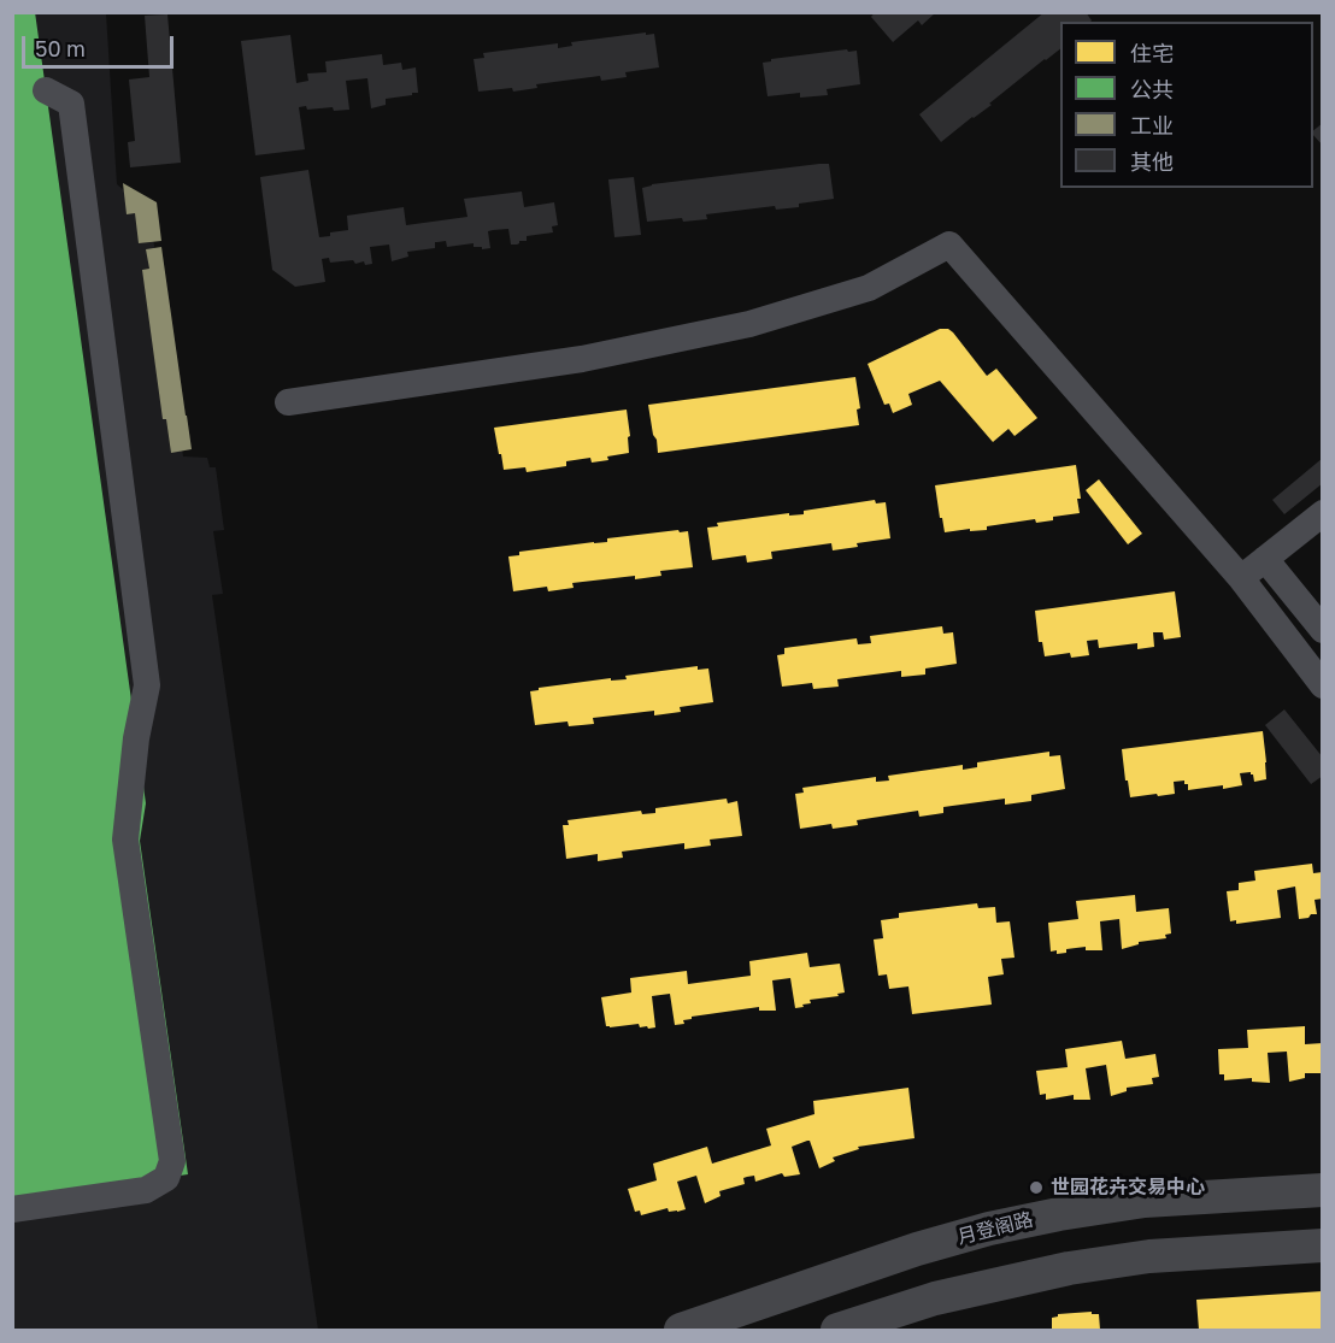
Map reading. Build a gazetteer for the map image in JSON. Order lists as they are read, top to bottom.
{
  "streets": {
    "main road": ["月登阁路"]
  },
  "places": ["世园花卉交易中心"],
  "legend": [
    "住宅",
    "公共",
    "工业",
    "其他"
  ],
  "scale_bar": "50 m"
}
